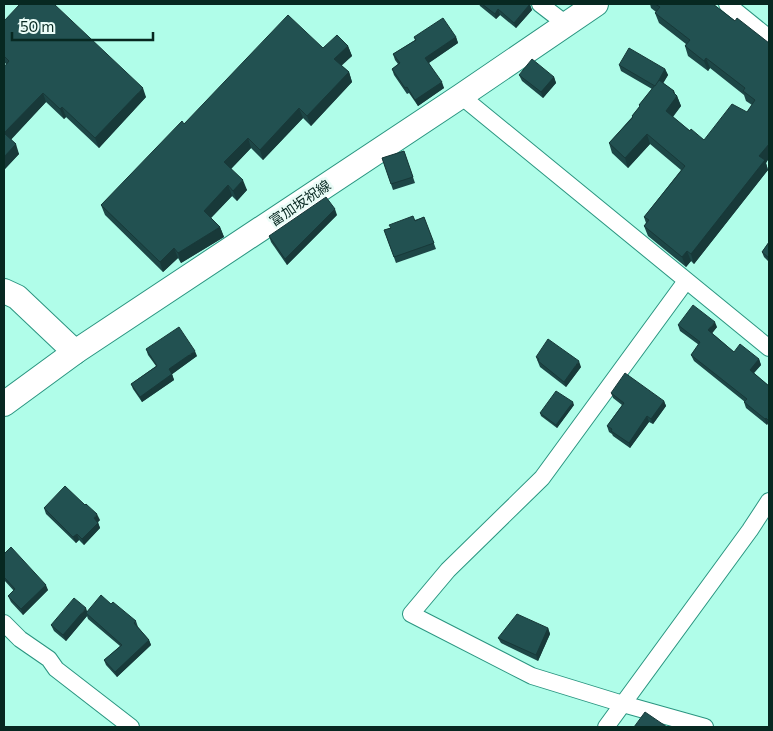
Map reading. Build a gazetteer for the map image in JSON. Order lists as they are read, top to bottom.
{
  "streets": {
    "main road": ["富加坂祝線"]
  },
  "scale_bar": "50 m"
}
